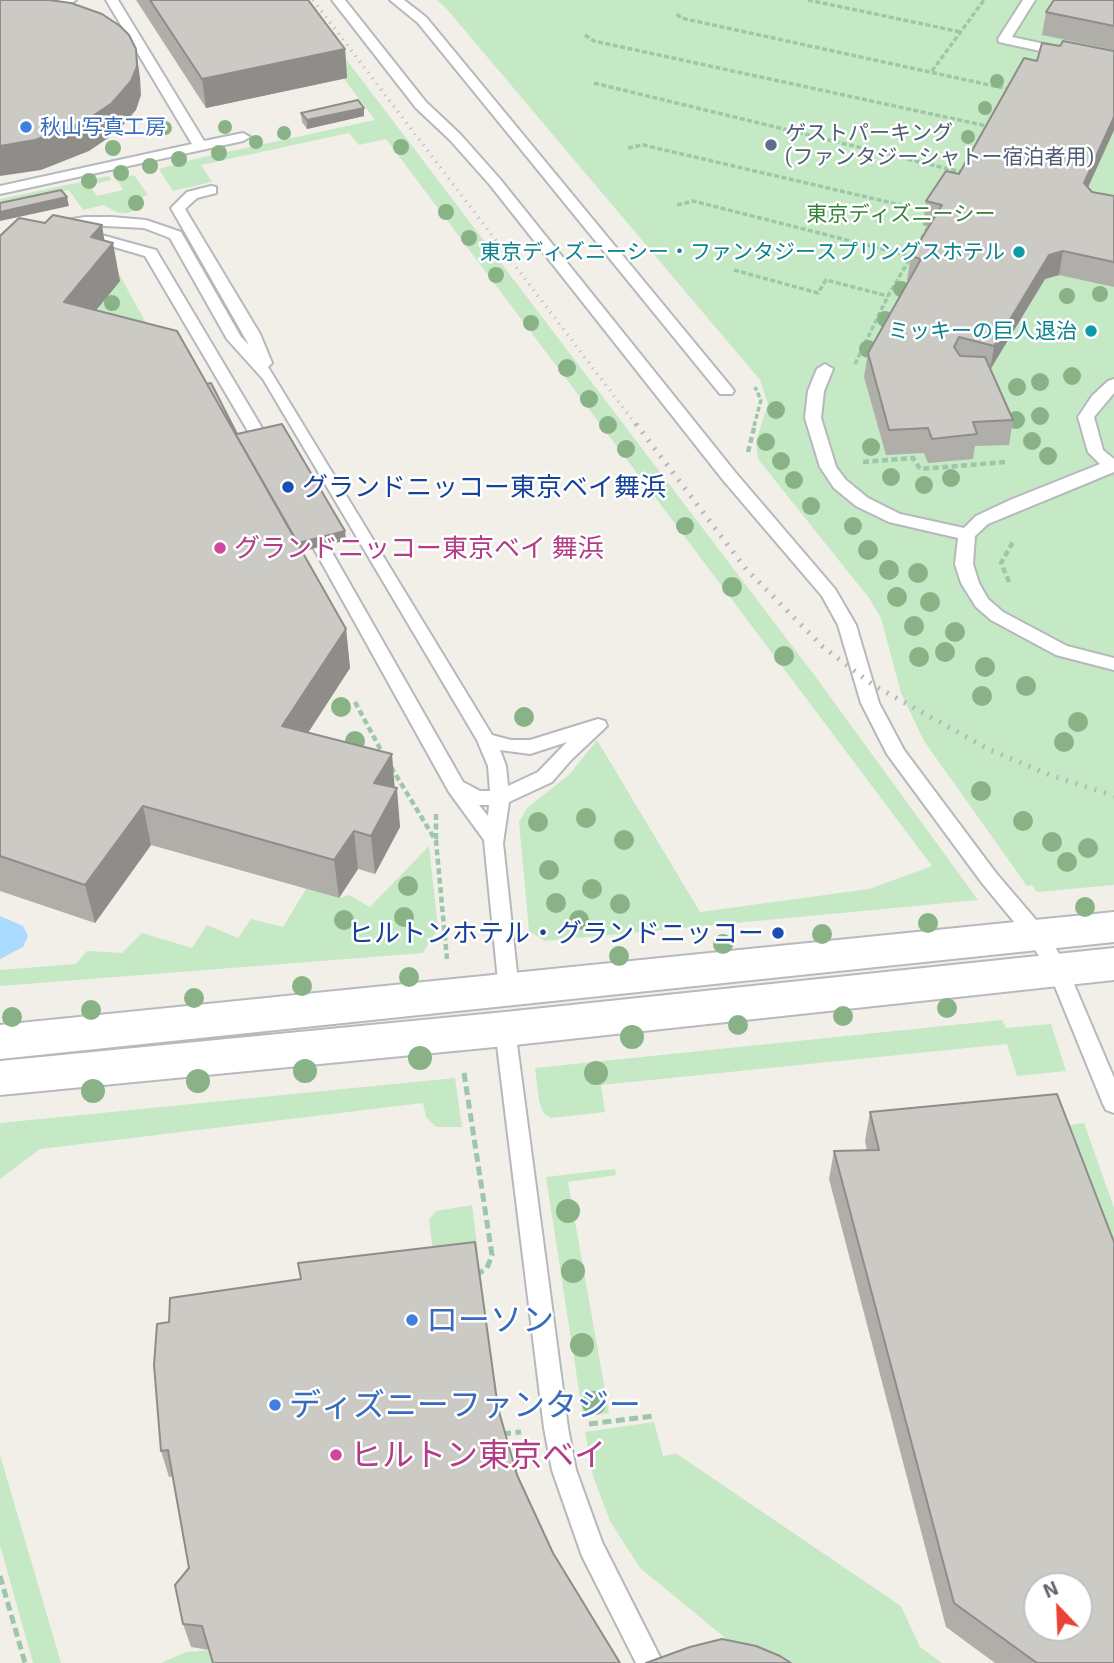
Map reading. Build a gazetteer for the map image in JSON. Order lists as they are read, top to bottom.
{
  "parks": ["東京ディズニーシー"],
  "places": [
    "秋山写真工房",
    "ゲストパーキング (ファンタジーシャトー宿泊者用)",
    "東京ディズニーシー・ファンタジースプリングスホテル",
    "ミッキーの巨人退治",
    "グランドニッコー東京ベイ舞浜",
    "グランドニッコー東京ベイ 舞浜",
    "ヒルトンホテル・グランドニッコー",
    "ローソン",
    "ディズニーファンタジー",
    "ヒルトン東京ベイ"
  ],
  "north": "top left"
}
